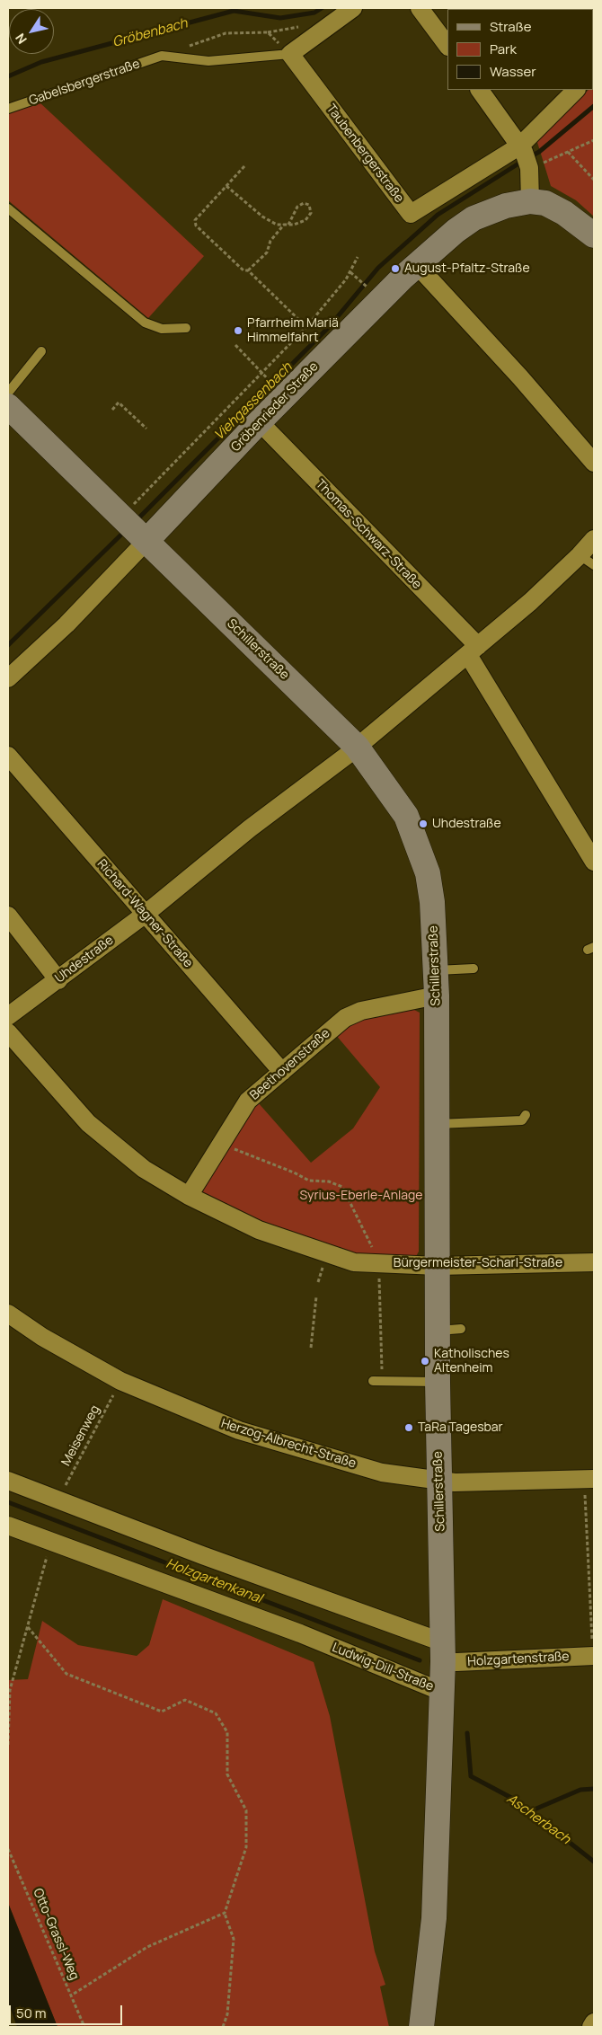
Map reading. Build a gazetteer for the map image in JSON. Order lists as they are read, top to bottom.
{
  "streets": {
    "street": [
      "Taubenbergerstraße",
      "Gröbenrieder Straße",
      "Thomas-Schwarz-Straße",
      "Schillerstraße",
      "Richard-Wagner-Straße",
      "Uhdestraße",
      "Beethovenstraße",
      "Bürgermeister-Scharl-Straße",
      "Herzog-Albrecht-Straße",
      "Holzgartenstraße",
      "Ludwig-Dill-Straße"
    ],
    "lane": ["Gabelsbergerstraße"],
    "path": ["Meisenweg", "Otto-Grassl-Weg"]
  },
  "crossings": [
    ["Gabelsbergerstraße", "Taubenbergerstraße"],
    ["Gröbenrieder Straße", "Thomas-Schwarz-Straße"],
    ["Gröbenrieder Straße", "Schillerstraße"],
    ["Thomas-Schwarz-Straße", "Uhdestraße"],
    ["Schillerstraße", "Uhdestraße"],
    ["Schillerstraße", "Beethovenstraße"],
    ["Schillerstraße", "Bürgermeister-Scharl-Straße"],
    ["Schillerstraße", "Herzog-Albrecht-Straße"],
    ["Schillerstraße", "Holzgartenstraße"],
    ["Schillerstraße", "Ludwig-Dill-Straße"],
    ["Richard-Wagner-Straße", "Uhdestraße"],
    ["Richard-Wagner-Straße", "Beethovenstraße"],
    ["Beethovenstraße", "Bürgermeister-Scharl-Straße"],
    ["Meisenweg", "Herzog-Albrecht-Straße"]
  ],
  "water": [
    "Gröbenbach",
    "Viehgassenbach",
    "Holzgartenkanal",
    "Ascherbach"
  ],
  "parks": ["Syrius-Eberle-Anlage"],
  "places": [
    "August-Pfaltz-Straße",
    "Pfarrheim Mariä Himmelfahrt",
    "Uhdestraße",
    "Katholisches Altenheim",
    "TaRa Tagesbar"
  ],
  "legend": ["Straße", "Park", "Wasser"],
  "scale_bar": "50 m",
  "north": "bottom left"
}
